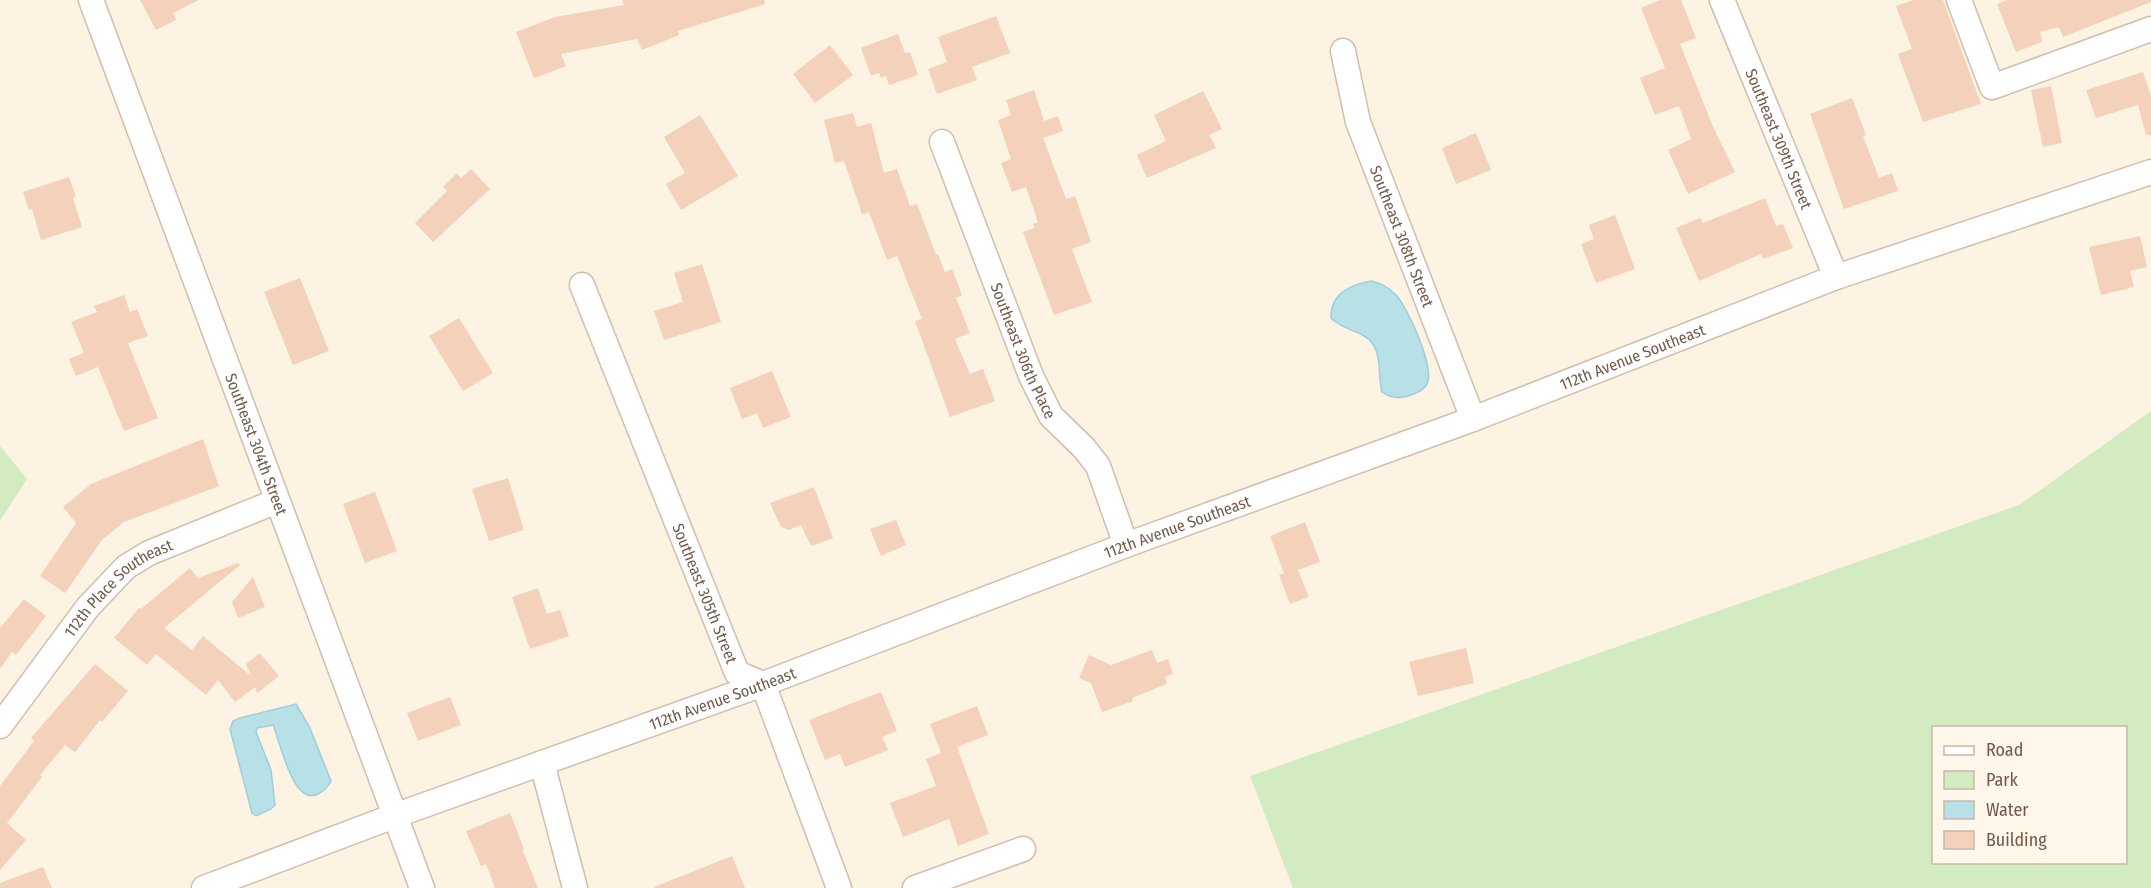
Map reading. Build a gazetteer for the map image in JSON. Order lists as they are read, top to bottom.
{
  "streets": {
    "street": [
      "Southeast 309th Street",
      "Southeast 308th Street",
      "Southeast 306th Place",
      "112th Avenue Southeast",
      "Southeast 304th Street",
      "112th Place Southeast",
      "Southeast 305th Street"
    ]
  },
  "crossings": [
    ["Southeast 309th Street", "112th Avenue Southeast"],
    ["Southeast 308th Street", "112th Avenue Southeast"],
    ["Southeast 306th Place", "112th Avenue Southeast"],
    ["112th Avenue Southeast", "Southeast 304th Street"],
    ["112th Avenue Southeast", "Southeast 305th Street"],
    ["Southeast 304th Street", "112th Place Southeast"]
  ],
  "legend": [
    "Road",
    "Park",
    "Water",
    "Building"
  ]
}
